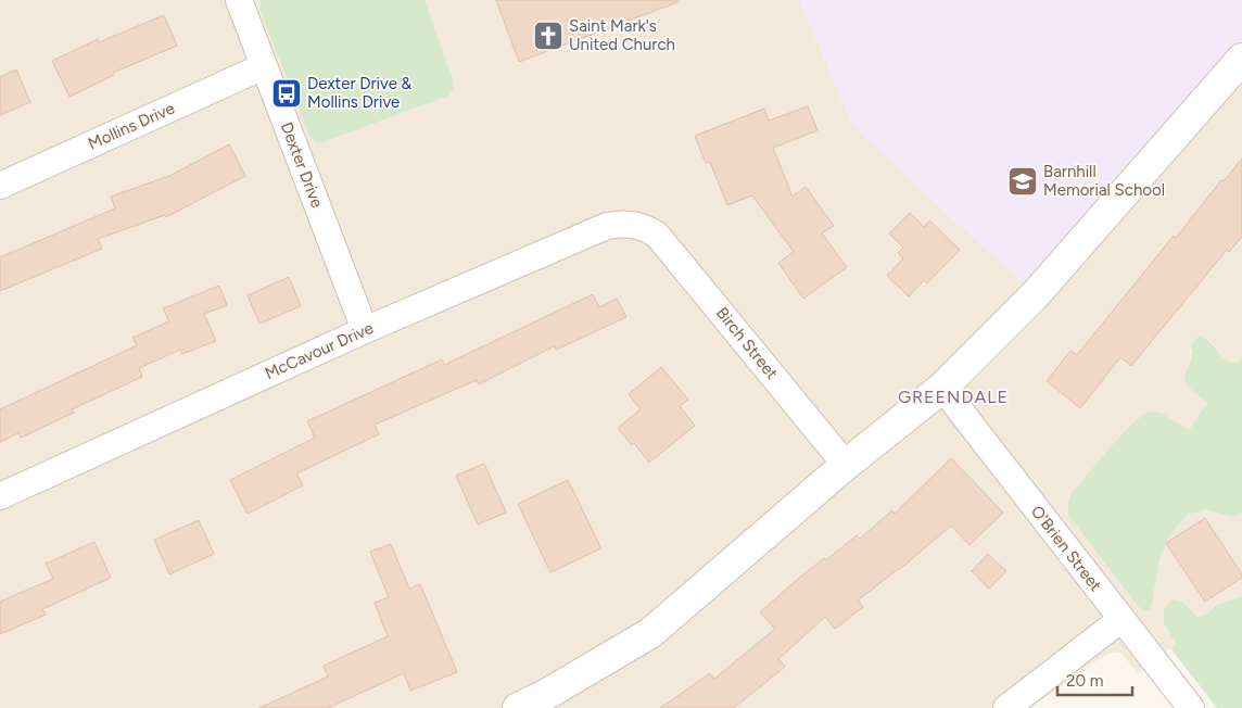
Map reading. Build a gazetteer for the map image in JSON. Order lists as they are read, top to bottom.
{
  "streets": {
    "street": [
      "Mollins Drive",
      "Dexter Drive",
      "Birch Street",
      "McCavour Drive",
      "O'Brien Street"
    ]
  },
  "crossings": [
    ["Mollins Drive", "Dexter Drive"],
    ["Dexter Drive", "McCavour Drive"],
    ["Birch Street", "McCavour Drive"]
  ],
  "districts": ["GREENDALE"],
  "places": {
    "church": ["Saint Mark's United Church"],
    "bus stop": ["Dexter Drive & Mollins Drive"],
    "school or university": ["Barnhill Memorial School"]
  },
  "scale_bar": "20 m"
}
